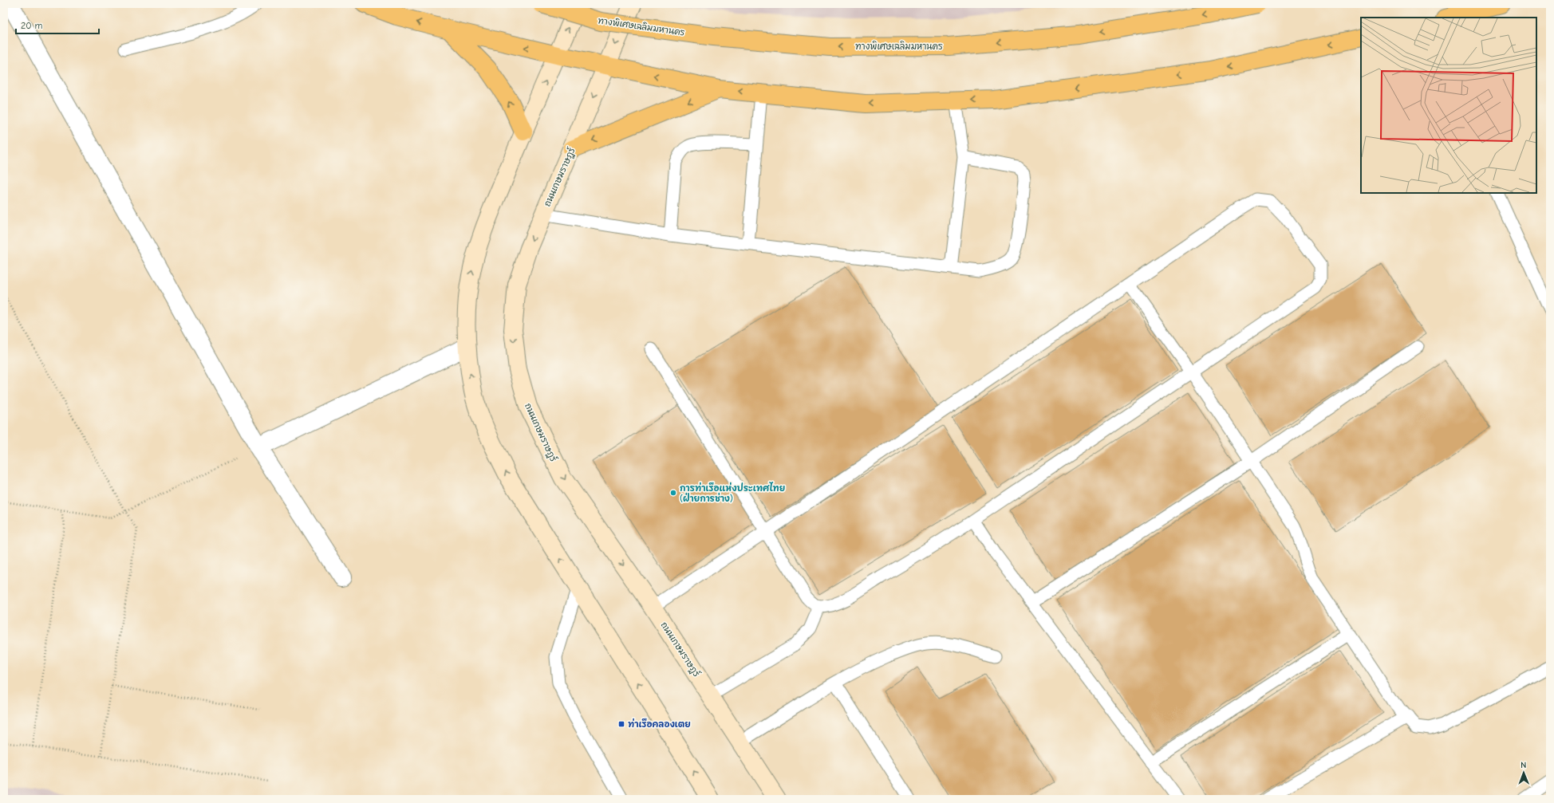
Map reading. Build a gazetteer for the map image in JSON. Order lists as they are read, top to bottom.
{
  "streets": {
    "highway": ["ทางพิเศษเฉลิมมหานคร"],
    "street": ["ถนนเกษมราษฎร์"]
  },
  "places": {
    "other": ["การท่าเรือแห่งประเทศไทย (ฝ่ายการช่าง)"],
    "transit": ["ท่าเรือคลองเตย"]
  },
  "scale_bar": "20 m",
  "north": "top"
}
